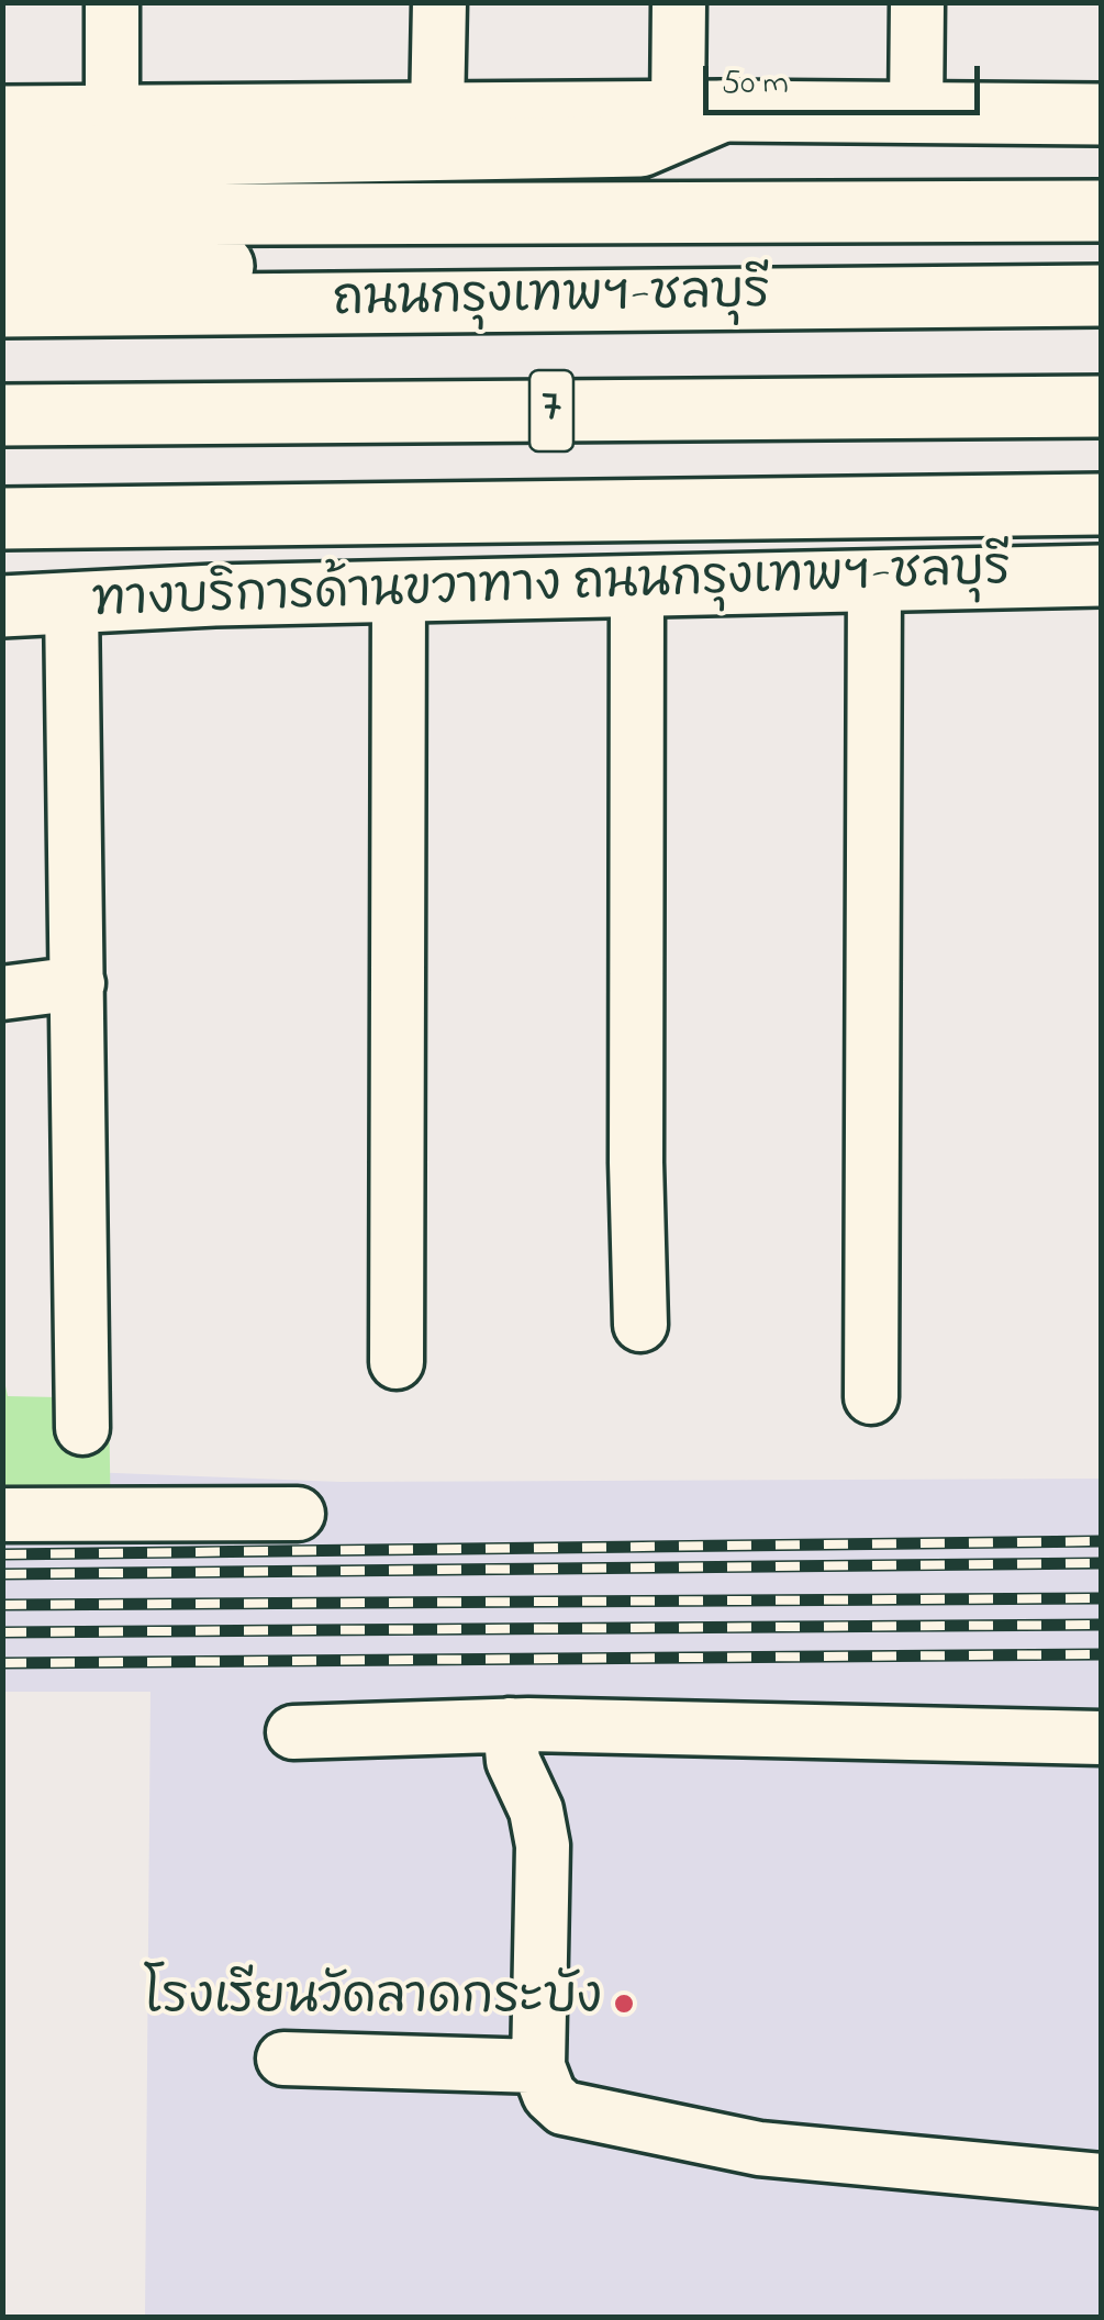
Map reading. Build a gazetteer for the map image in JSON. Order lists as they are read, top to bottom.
{
  "streets": {
    "main road": ["ถนนกรุงเทพฯ-ชลบุรี", "7", "ทางบริการด้านขวาทาง ถนนกรุงเทพฯ-ชลบุรี"]
  },
  "places": ["โรงเรียนวัดลาดกระบัง"],
  "scale_bar": "50 m"
}
